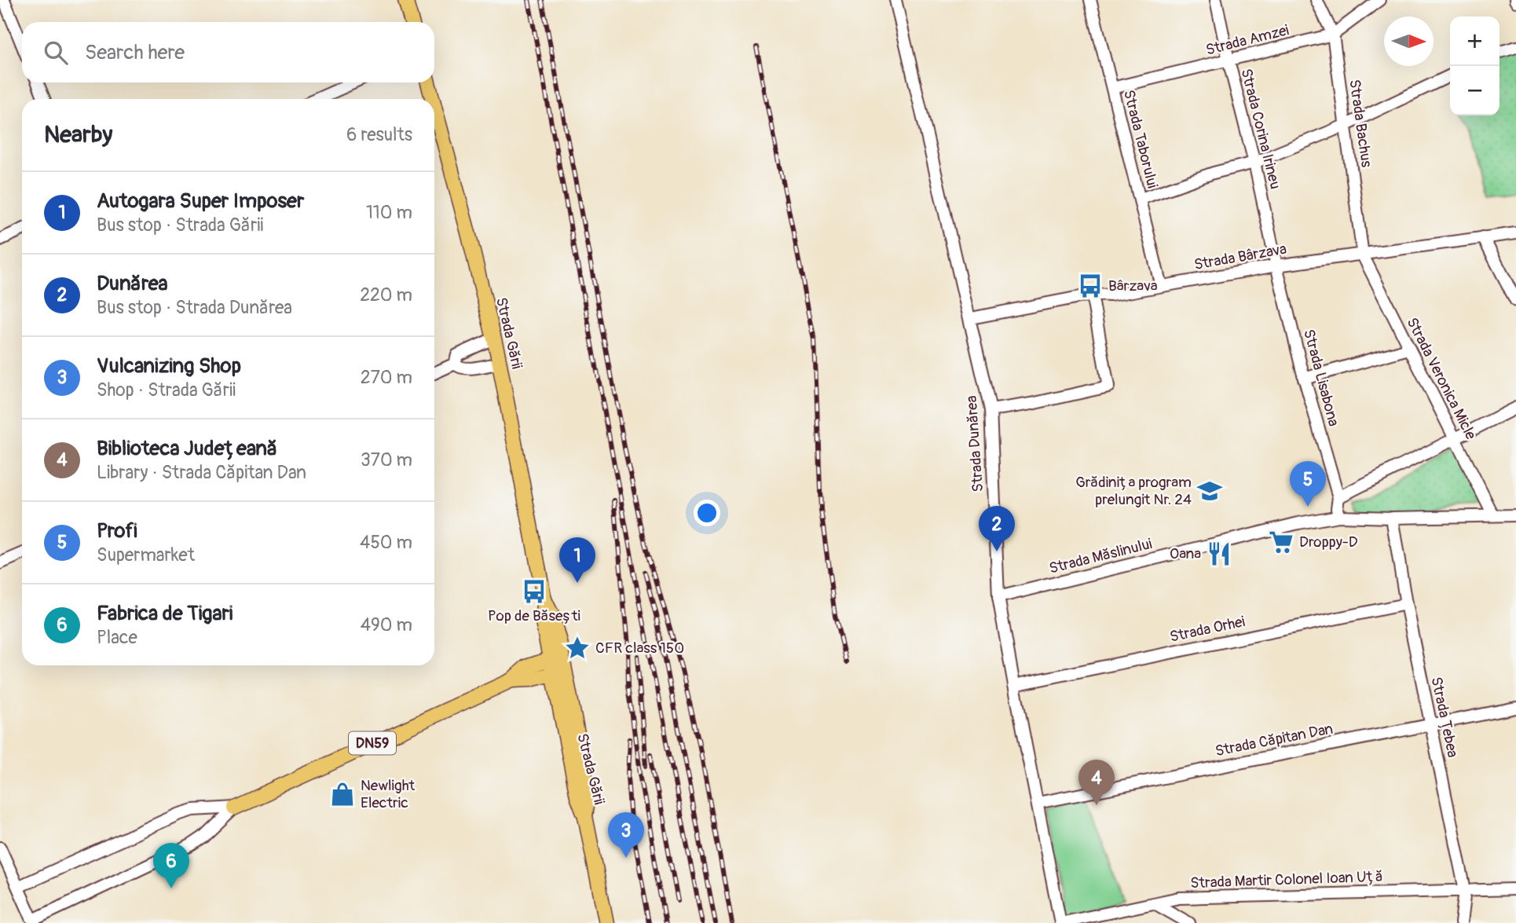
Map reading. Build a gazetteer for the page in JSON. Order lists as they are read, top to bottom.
{
  "streets": {
    "main road": ["Strada Gării", "DN59"],
    "street": [
      "Strada Amzei",
      "Strada Bachus",
      "Strada Corina Irineu",
      "Strada Taborului",
      "Strada Bârzava",
      "Strada Lisabona",
      "Strada Veronica Micle",
      "Strada Dunărea",
      "Strada Măslinului",
      "Strada Orhei",
      "Strada Țebea",
      "Strada Căpitan Dan",
      "Strada Martir Colonel Ioan Uță"
    ]
  },
  "crossings": [
    ["Strada Amzei", "Strada Bachus"],
    ["Strada Amzei", "Strada Corina Irineu"],
    ["Strada Amzei", "Strada Taborului"],
    ["Strada Bachus", "Strada Bârzava"],
    ["Strada Bachus", "Strada Veronica Micle"],
    ["Strada Corina Irineu", "Strada Bârzava"],
    ["Strada Corina Irineu", "Strada Lisabona"],
    ["Strada Taborului", "Strada Bârzava"],
    ["Strada Bârzava", "Strada Lisabona"],
    ["Strada Bârzava", "Strada Veronica Micle"],
    ["Strada Bârzava", "Strada Dunărea"],
    ["Strada Gării", "DN59"],
    ["Strada Veronica Micle", "Strada Măslinului"],
    ["Strada Dunărea", "Strada Măslinului"],
    ["Strada Dunărea", "Strada Orhei"],
    ["Strada Dunărea", "Strada Căpitan Dan"],
    ["Strada Dunărea", "Strada Martir Colonel Ioan Uță"],
    ["Strada Măslinului", "Strada Țebea"],
    ["Strada Orhei", "Strada Țebea"],
    ["Strada Țebea", "Strada Căpitan Dan"],
    ["Strada Țebea", "Strada Martir Colonel Ioan Uță"]
  ],
  "places": {
    "bus stop": ["Bârzava", "Pop de Băsești"],
    "school or university": ["Grădinița program prelungit Nr. 24"],
    "supermarket": ["Droppy-D"],
    "restaurant": ["Oana"],
    "place": ["CFR class 150"],
    "shop": ["Newlight Electric"]
  },
  "north": "right",
  "page": {
    "map_buttons": ["+", "−"],
    "search": "Search here",
    "heading": ["Nearby", "6 results"],
    "list": [
      {
        "mark": "1",
        "name": "Autogara Super Imposer",
        "note": "Bus stop · Strada Gării",
        "value": "110 m"
      },
      {
        "mark": "2",
        "name": "Dunărea",
        "note": "Bus stop · Strada Dunărea",
        "value": "220 m"
      },
      {
        "mark": "3",
        "name": "Vulcanizing Shop",
        "note": "Shop · Strada Gării",
        "value": "270 m"
      },
      {
        "mark": "4",
        "name": "Biblioteca Județeană",
        "note": "Library · Strada Căpitan Dan",
        "value": "370 m"
      },
      {
        "mark": "5",
        "name": "Profi",
        "note": "Supermarket",
        "value": "450 m"
      },
      {
        "mark": "6",
        "name": "Fabrica de Tigari",
        "note": "Place",
        "value": "490 m"
      }
    ],
    "pins": [
      "5",
      "2",
      "1",
      "4",
      "3",
      "6"
    ]
  }
}
